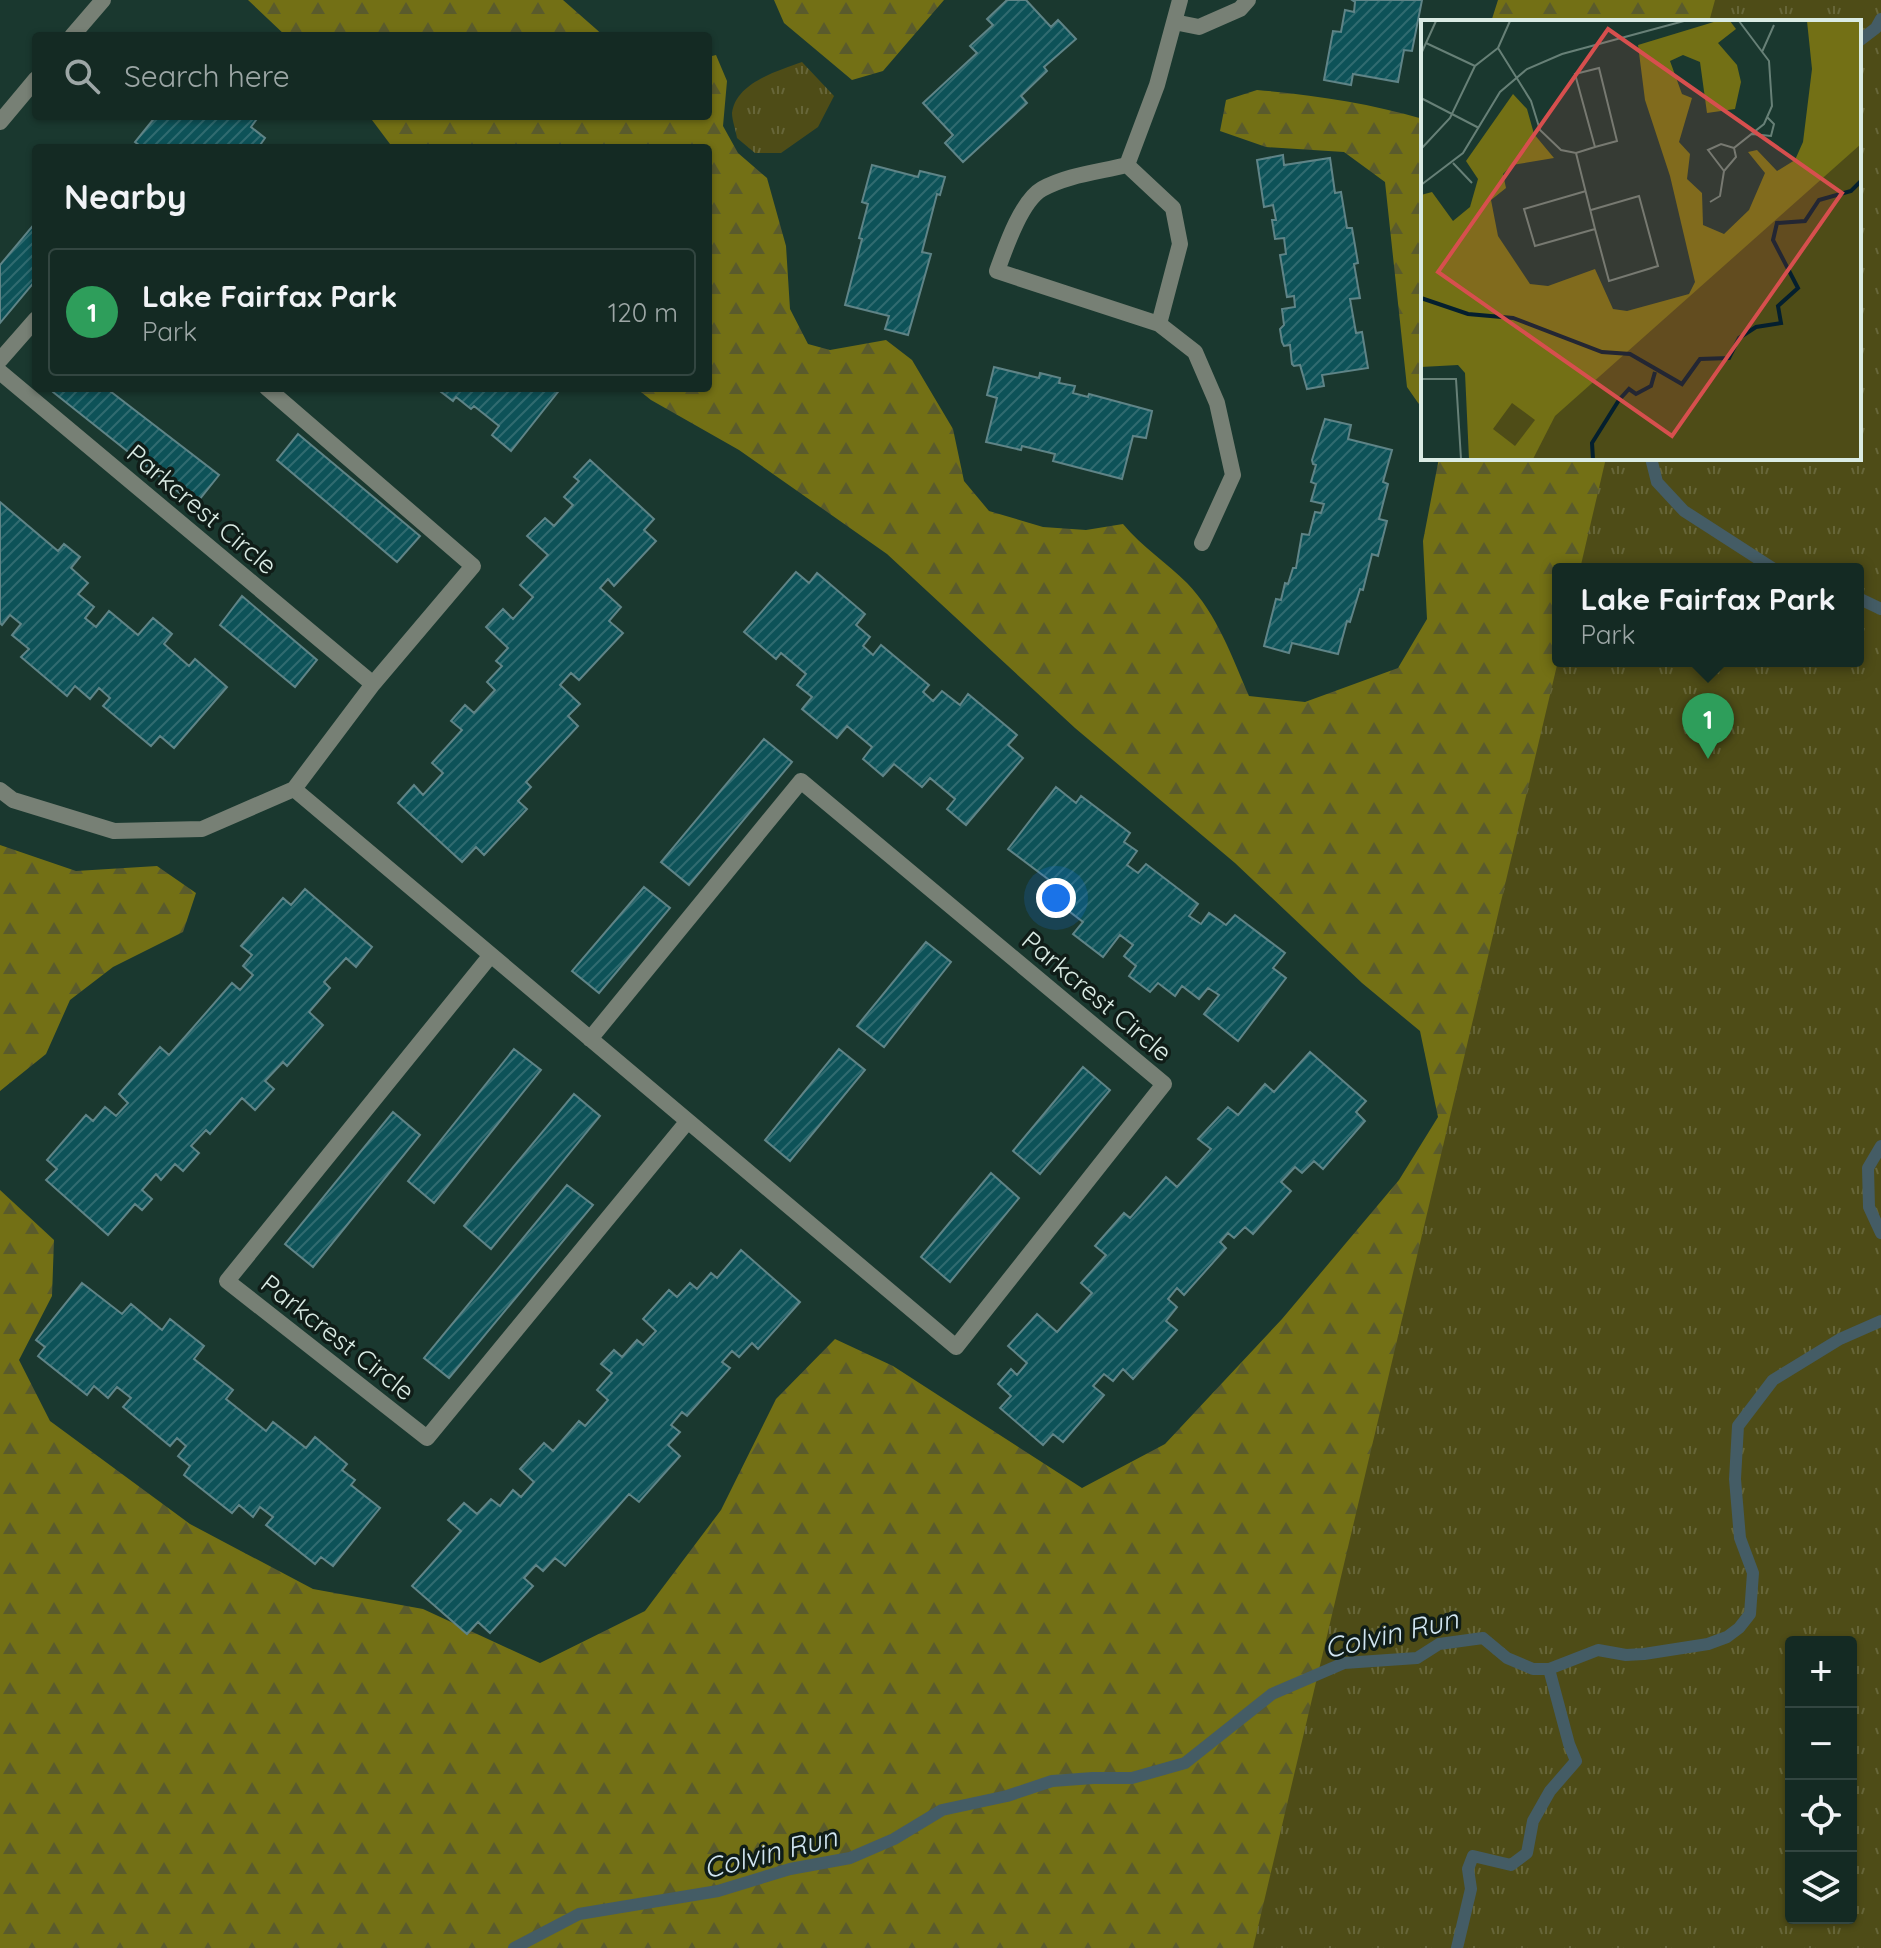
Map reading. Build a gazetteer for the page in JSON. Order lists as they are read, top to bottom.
{
  "streets": {
    "street": ["Parkcrest Circle"]
  },
  "water": ["Colvin Run"],
  "page": {
    "search": "Search here",
    "heading": "Nearby",
    "list": [
      {
        "mark": "1",
        "name": "Lake Fairfax Park",
        "note": "Park",
        "value": "120 m"
      }
    ],
    "popup": ["Lake Fairfax Park", "Park"],
    "pins": "1",
    "map_buttons": ["+", "−"]
  }
}
